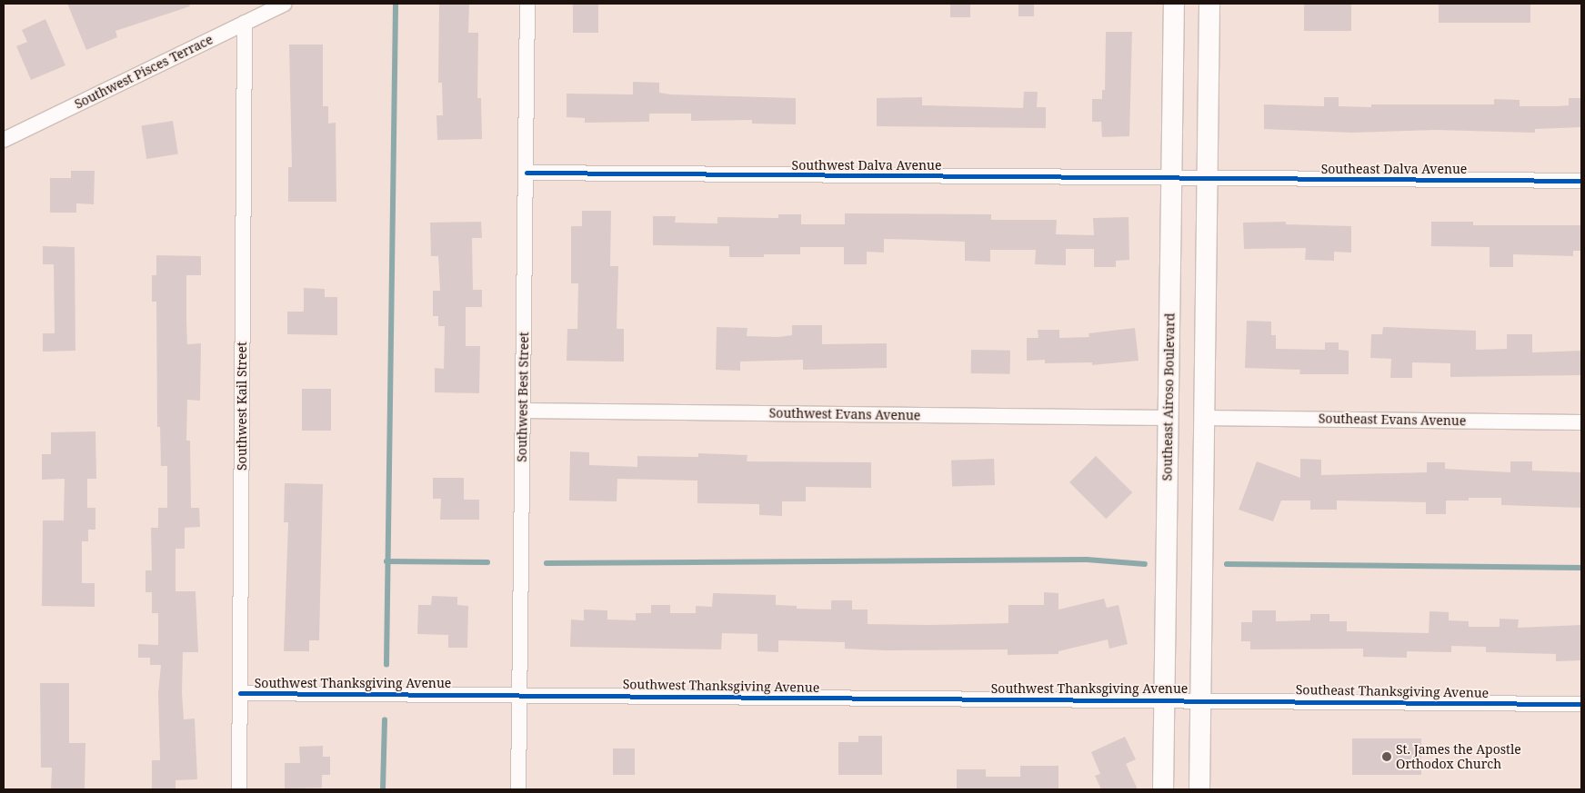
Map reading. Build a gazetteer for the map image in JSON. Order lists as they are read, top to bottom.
{
  "streets": {
    "main road": ["Southeast Airoso Boulevard"],
    "street": [
      "Southwest Pisces Terrace",
      "Southwest Dalva Avenue",
      "Southeast Dalva Avenue",
      "Southwest Best Street",
      "Southwest Kail Street",
      "Southwest Evans Avenue",
      "Southeast Evans Avenue",
      "Southwest Thanksgiving Avenue",
      "Southeast Thanksgiving Avenue"
    ]
  },
  "crossings": [
    ["Southwest Pisces Terrace", "Southwest Kail Street"],
    ["Southwest Dalva Avenue", "Southeast Dalva Avenue"],
    ["Southwest Dalva Avenue", "Southwest Best Street"],
    ["Southwest Dalva Avenue", "Southeast Airoso Boulevard"],
    ["Southwest Best Street", "Southwest Evans Avenue"],
    ["Southwest Best Street", "Southwest Thanksgiving Avenue"],
    ["Southeast Airoso Boulevard", "Southwest Evans Avenue"],
    ["Southeast Airoso Boulevard", "Southwest Thanksgiving Avenue"],
    ["Southwest Kail Street", "Southwest Thanksgiving Avenue"],
    ["Southwest Thanksgiving Avenue", "Southeast Thanksgiving Avenue"]
  ],
  "places": ["St. James the Apostle Orthodox Church"]
}
